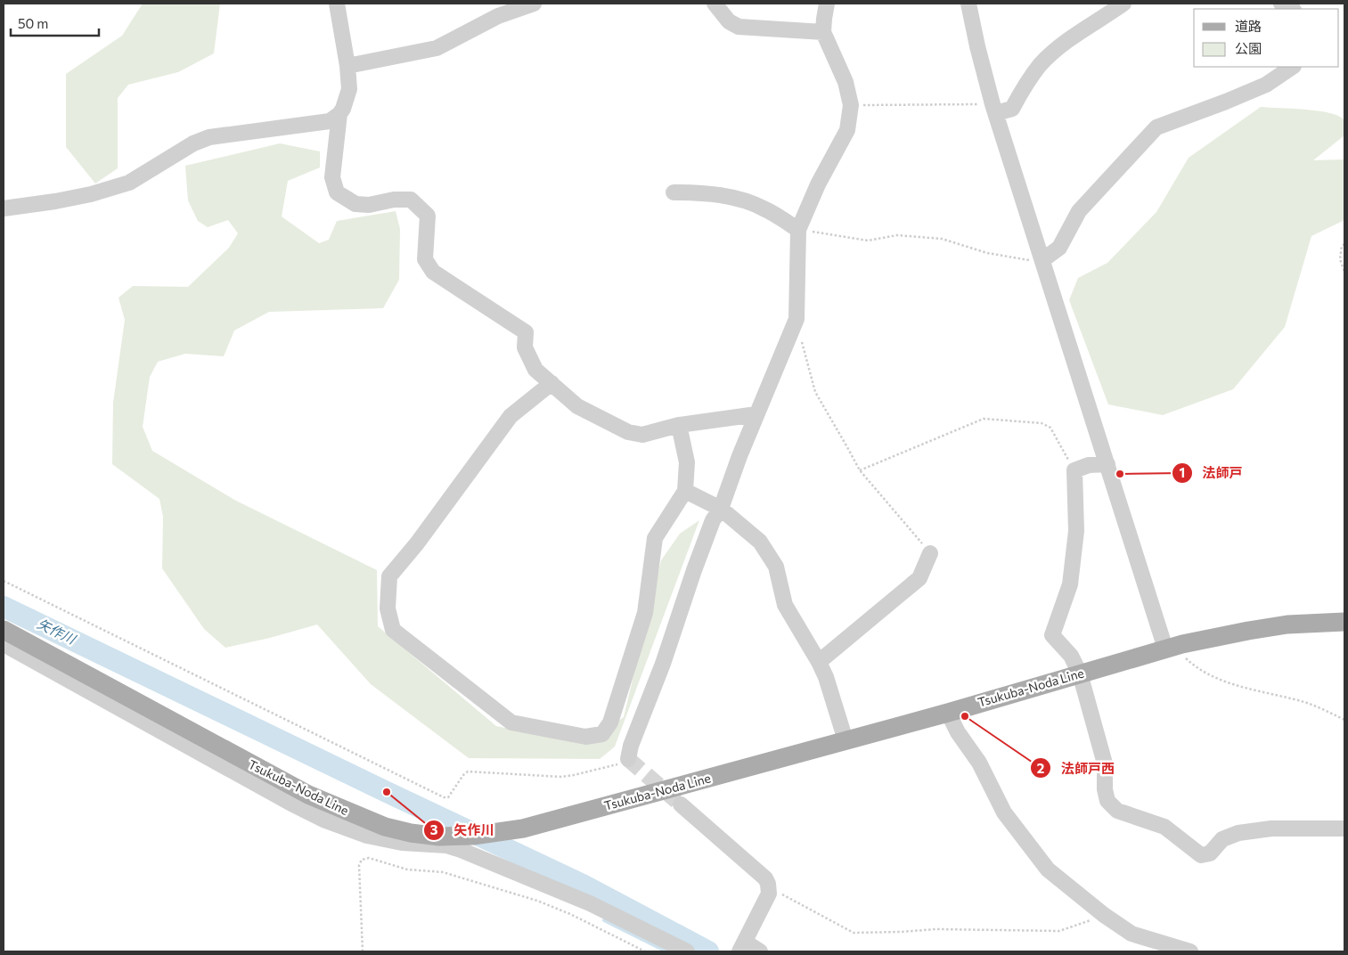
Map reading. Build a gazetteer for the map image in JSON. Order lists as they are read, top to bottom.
{
  "streets": {
    "main road": ["Tsukuba-Noda Line"]
  },
  "water": ["矢作川"],
  "places": ["法師戸", "法師戸西", "矢作川"],
  "legend": ["道路", "公園"],
  "scale_bar": "50 m"
}
